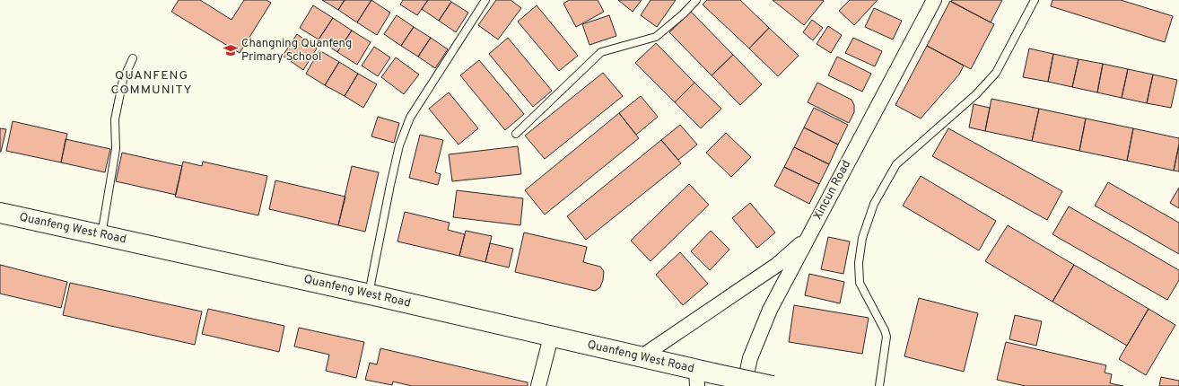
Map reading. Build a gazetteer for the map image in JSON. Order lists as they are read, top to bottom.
{
  "streets": {
    "highway": ["Quanfeng West Road"],
    "street": ["Xincun Road"]
  },
  "districts": ["QUANFENG COMMUNITY"],
  "places": {
    "school or university": ["Changning Quanfeng Primary School"]
  }
}
